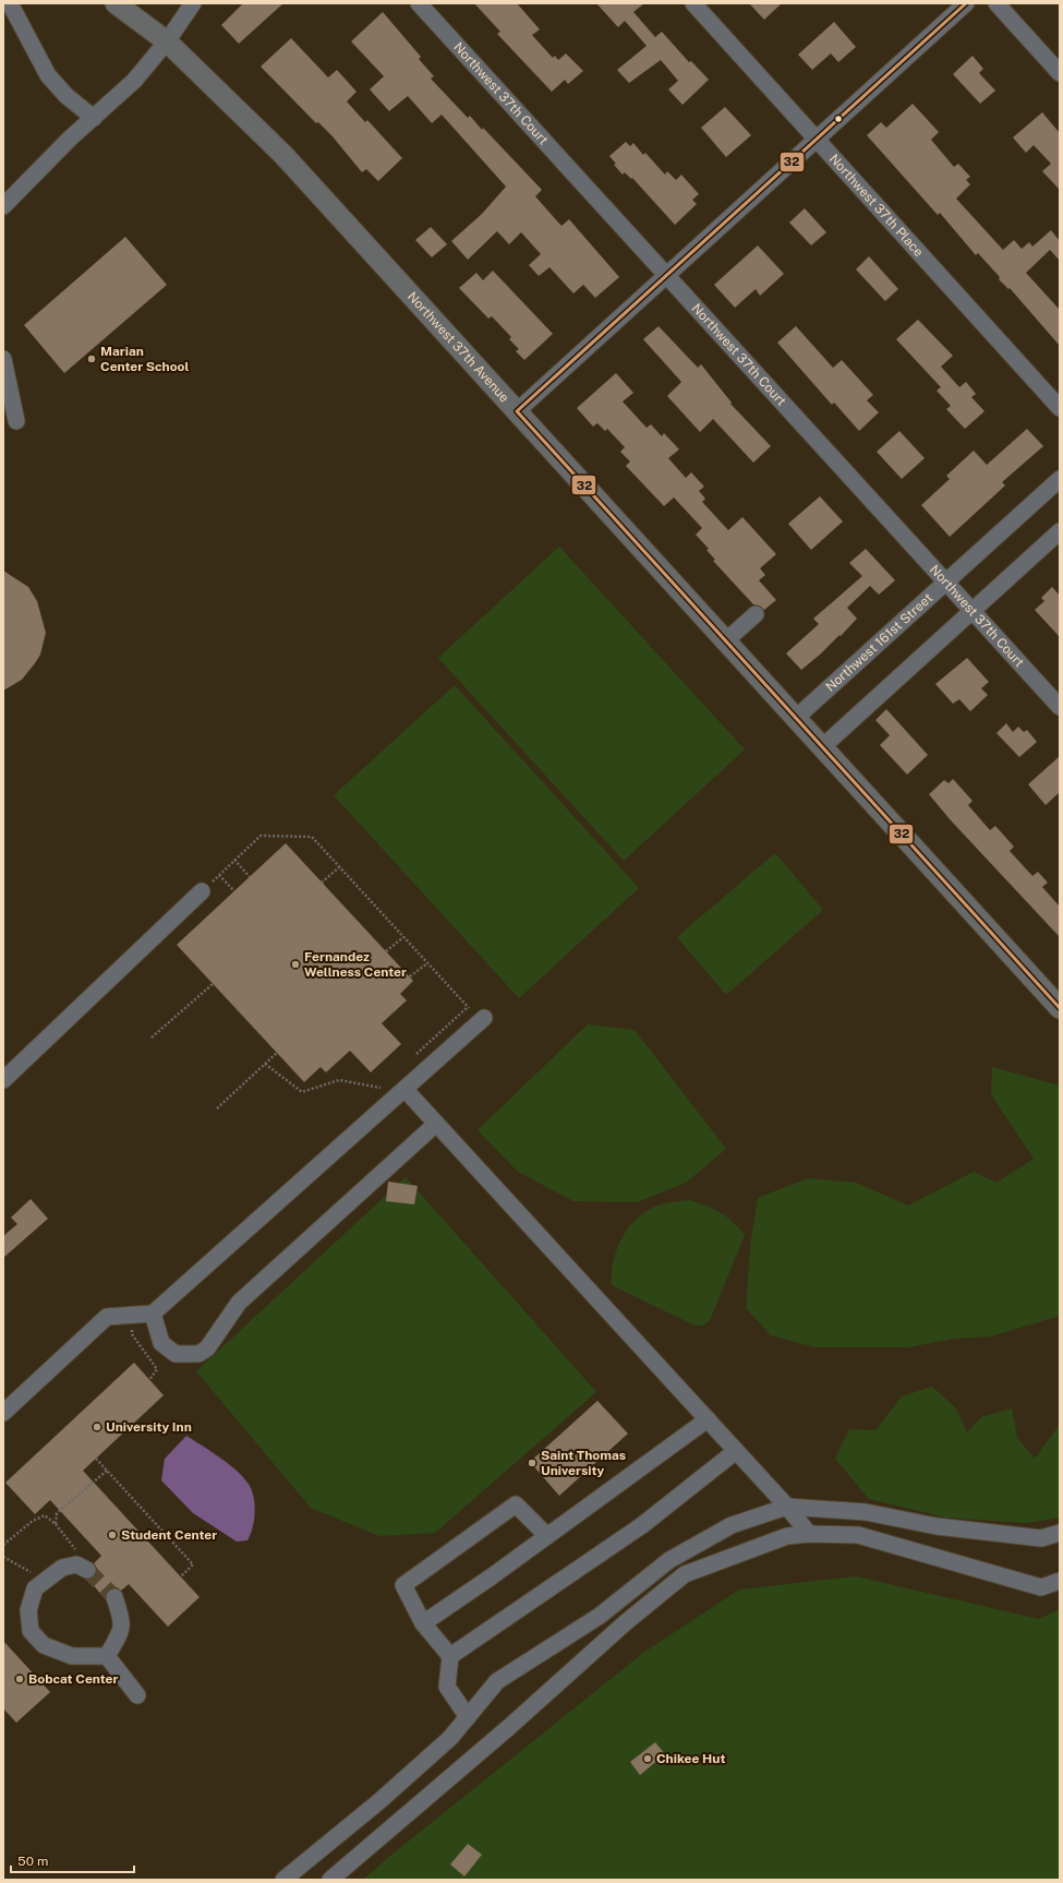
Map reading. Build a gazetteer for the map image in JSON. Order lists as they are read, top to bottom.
{
  "streets": {
    "main road": ["Northwest 37th Avenue"],
    "street": ["Northwest 37th Court", "Northwest 37th Place", "Northwest 161st Street"]
  },
  "crossings": [
    ["Northwest 37th Court", "Northwest 161st Street"],
    ["Northwest 37th Avenue", "Northwest 161st Street"]
  ],
  "places": [
    "Marian Center School",
    "Fernandez Wellness Center",
    "University Inn",
    "Saint Thomas University",
    "Student Center",
    "Bobcat Center",
    "Chikee Hut"
  ],
  "lines": ["transit line 32"],
  "scale_bar": "50 m"
}
